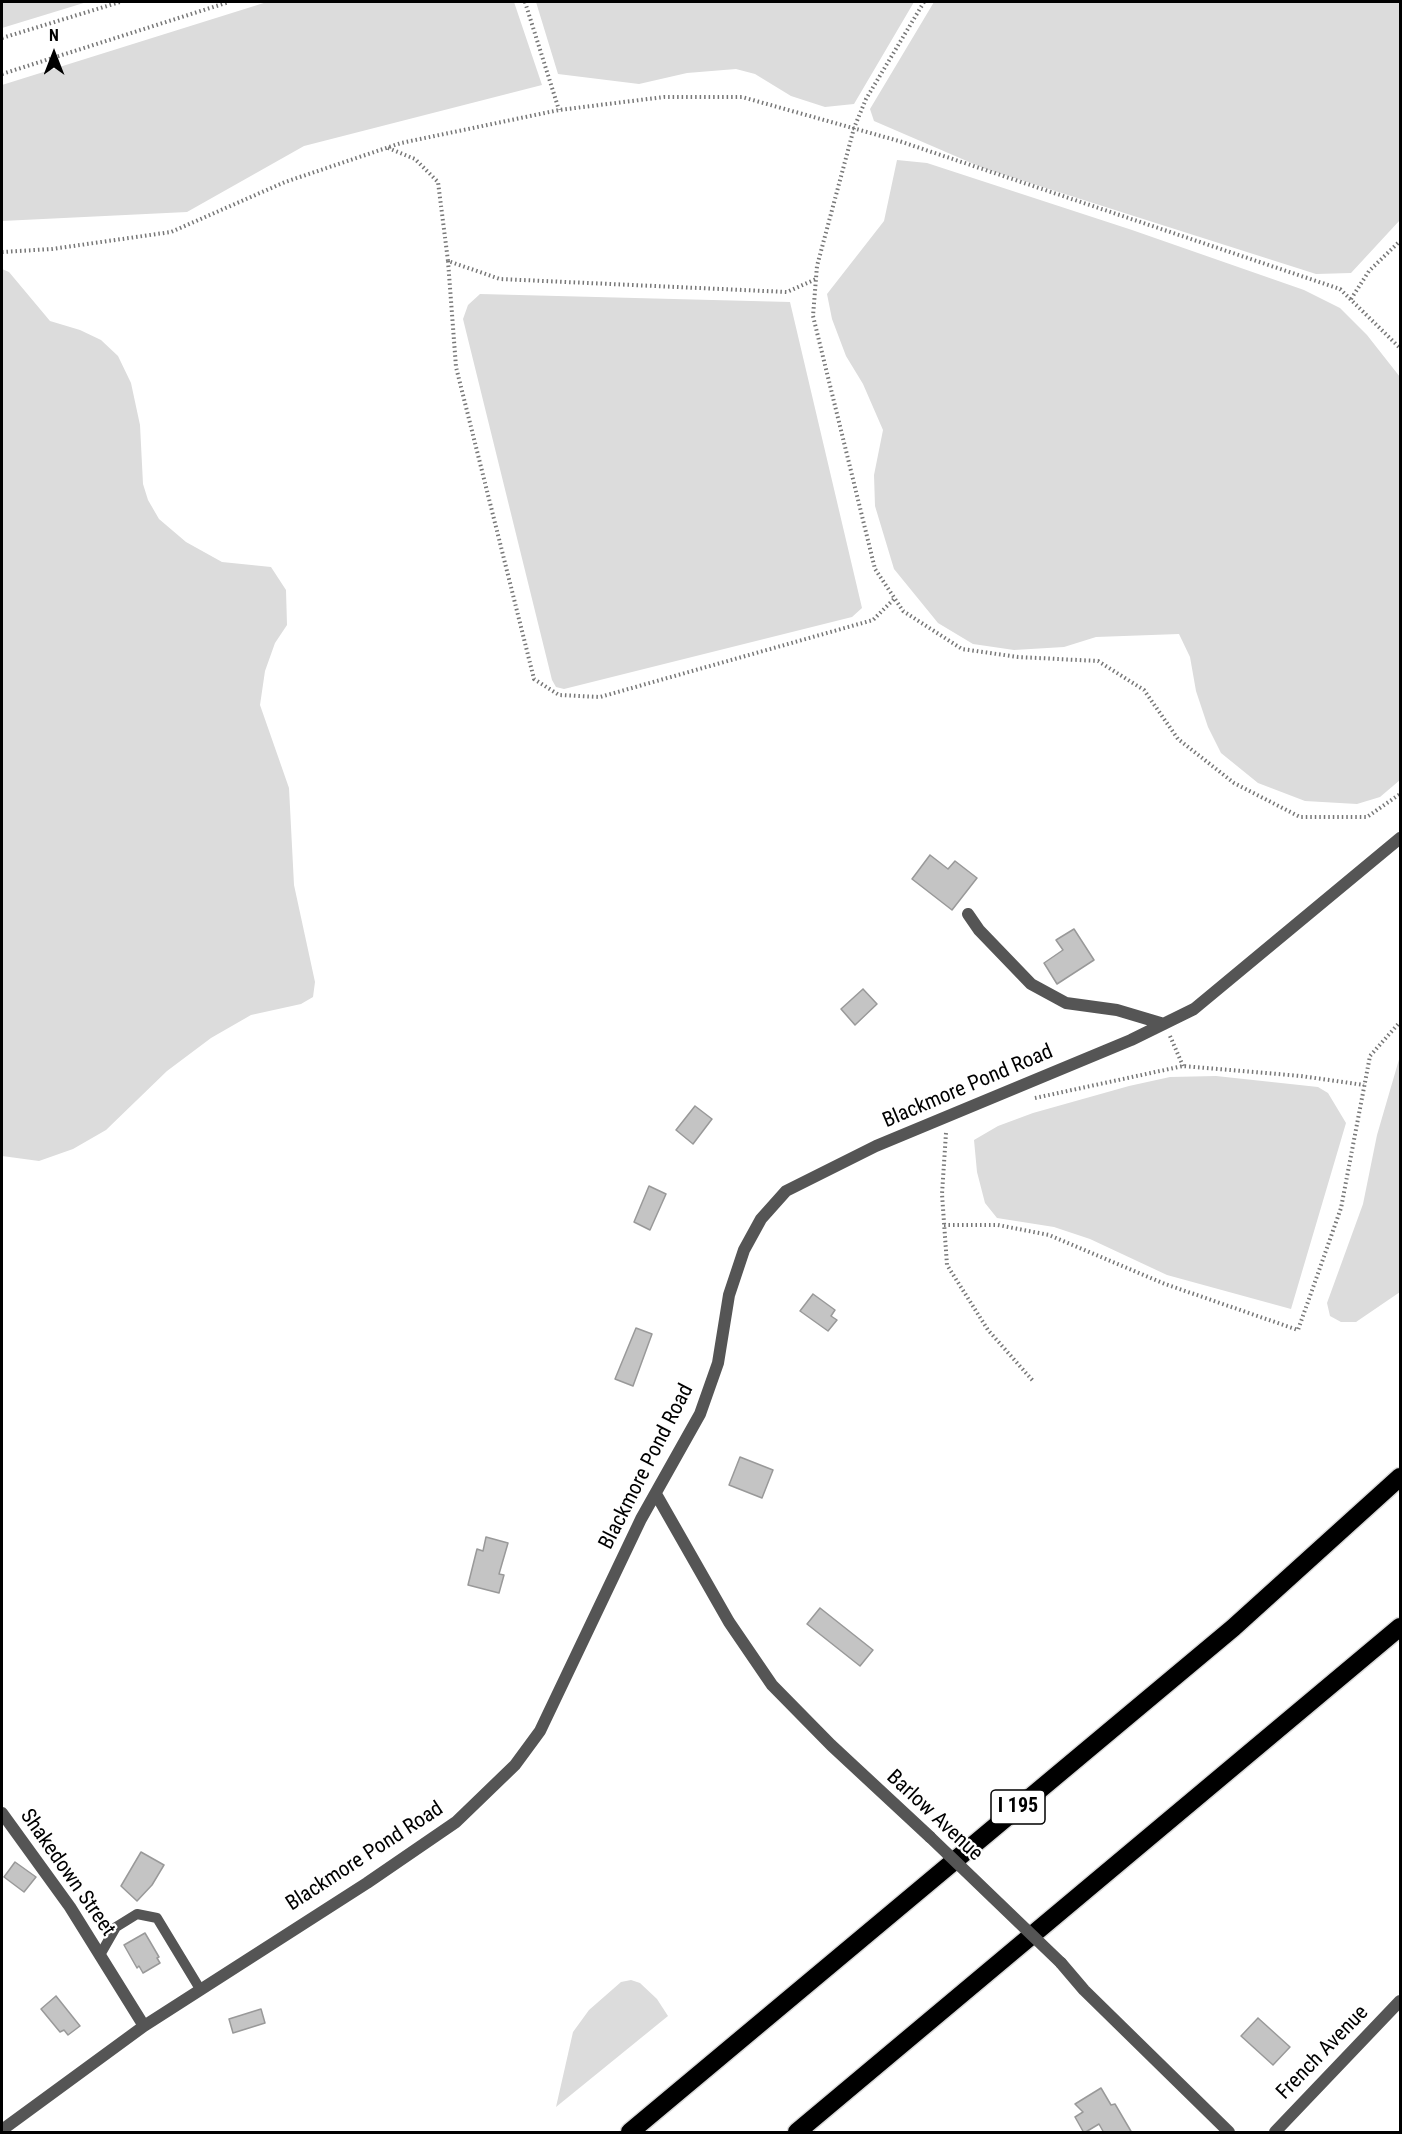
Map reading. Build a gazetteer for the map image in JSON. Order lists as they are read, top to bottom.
{
  "streets": {
    "highway": ["I 195"],
    "street": [
      "Blackmore Pond Road",
      "Barlow Avenue",
      "Shakedown Street",
      "French Avenue"
    ]
  },
  "crossings": [
    ["Blackmore Pond Road", "Barlow Avenue"],
    ["Blackmore Pond Road", "Shakedown Street"]
  ],
  "north": "top"
}
